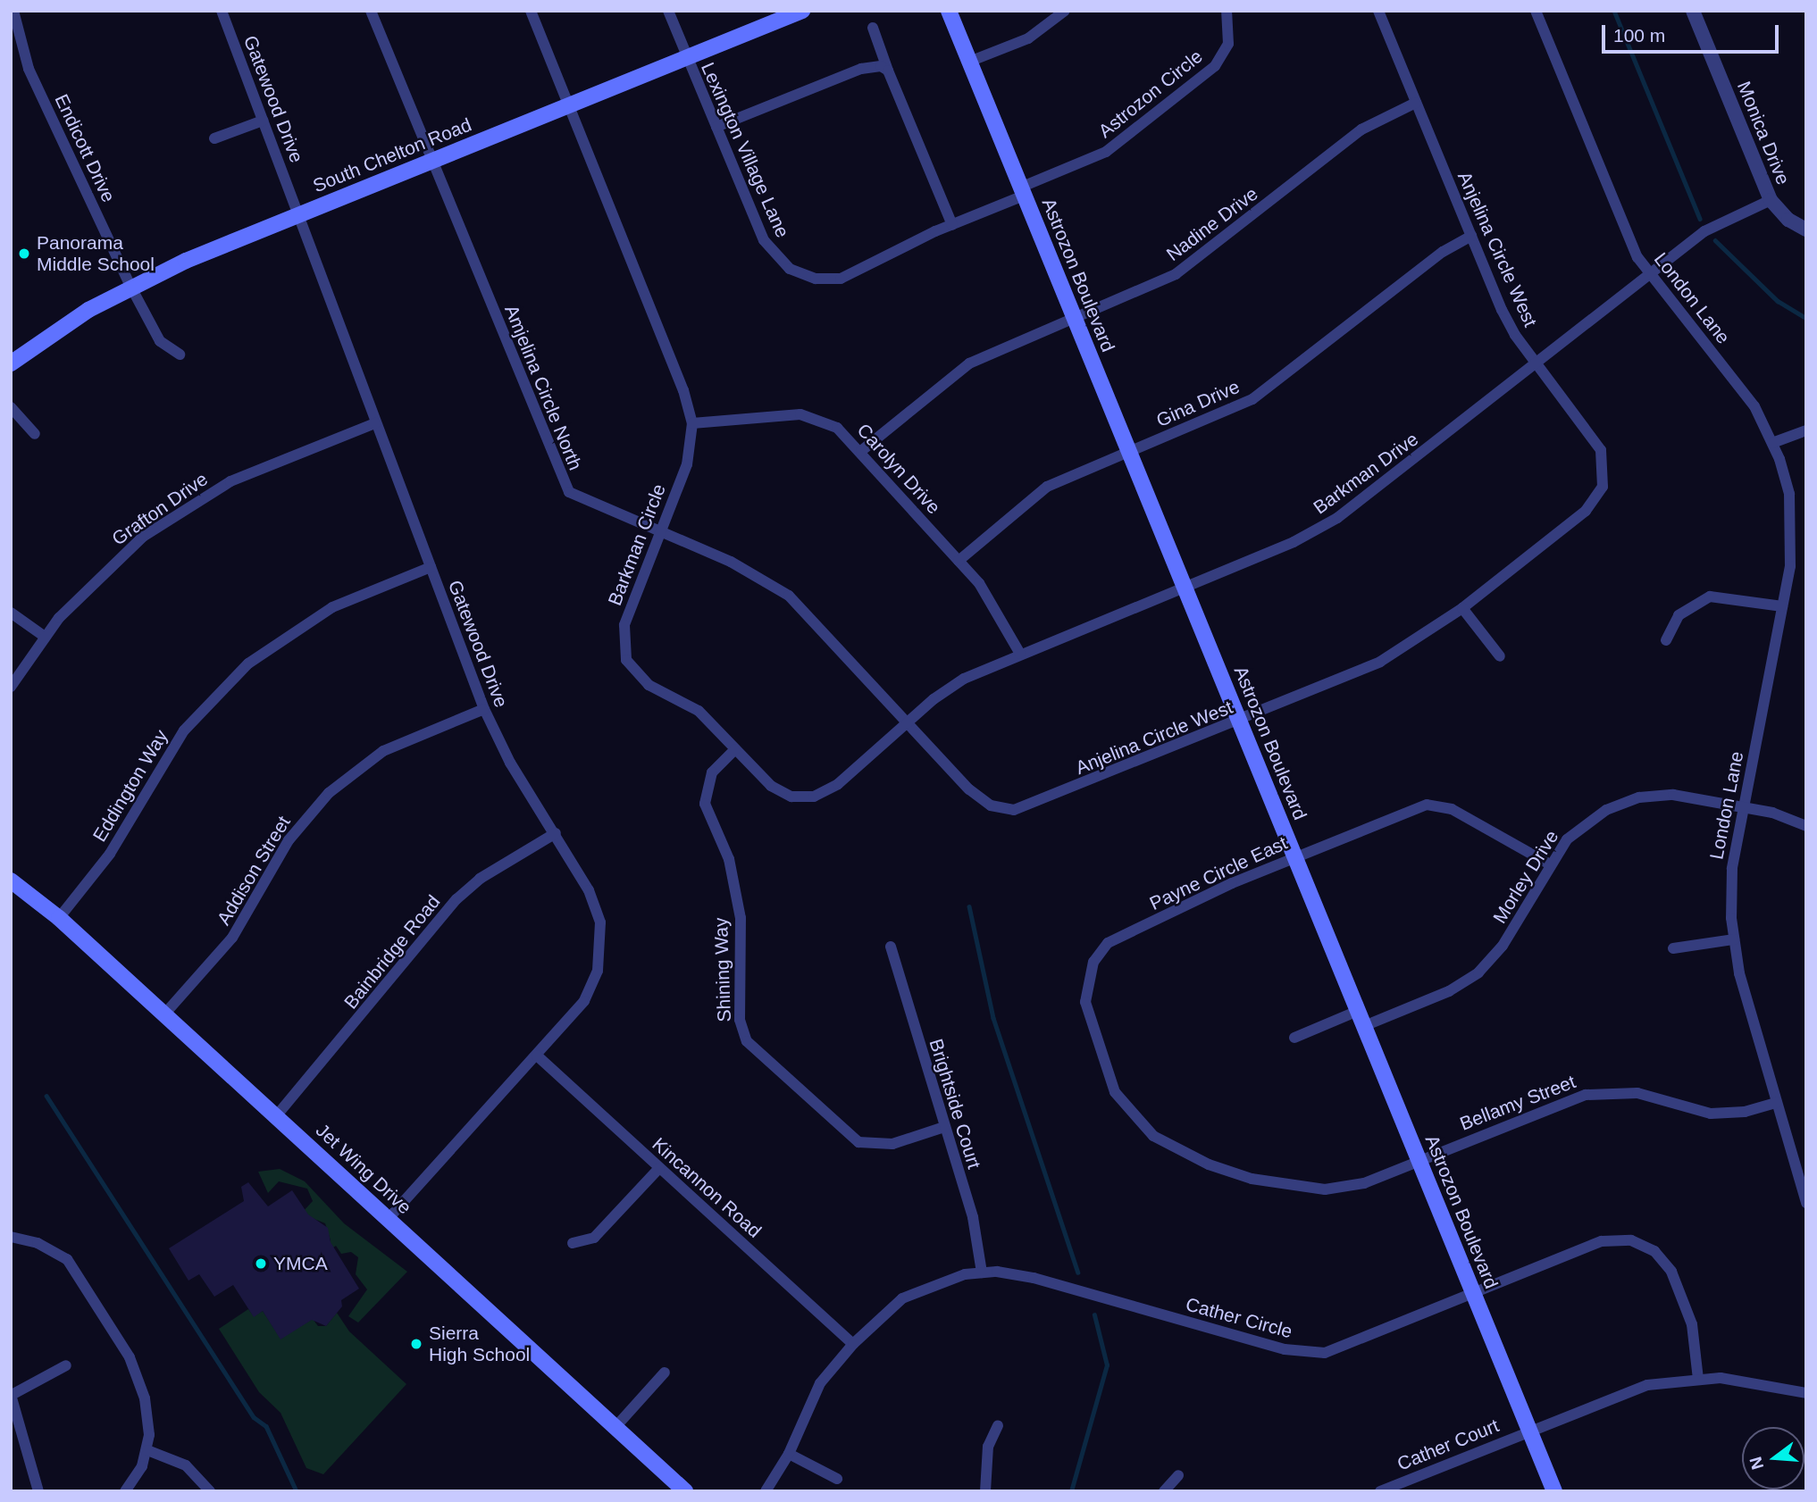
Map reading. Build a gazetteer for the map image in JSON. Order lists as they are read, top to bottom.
{
  "streets": {
    "main road": ["South Chelton Road", "Astrozon Boulevard", "Jet Wing Drive"],
    "street": [
      "Astrozon Circle",
      "Gatewood Drive",
      "Monica Drive",
      "Endicott Drive",
      "Lexington Village Lane",
      "Nadine Drive",
      "Anjelina Circle West",
      "London Lane",
      "Amjelina Circle North",
      "Gina Drive",
      "Carolyn Drive",
      "Barkman Drive",
      "Grafton Drive",
      "Barkman Circle",
      "Eddington Way",
      "Addison Street",
      "Payne Circle East",
      "Morley Drive",
      "Bainbridge Road",
      "Shining Way",
      "Bellamy Street",
      "Brightside Court",
      "Kincannon Road",
      "Cather Circle",
      "Cather Court"
    ]
  },
  "crossings": [
    ["Astrozon Circle", "Lexington Village Lane"],
    ["Astrozon Circle", "Astrozon Boulevard"],
    ["Gatewood Drive", "South Chelton Road"],
    ["Gatewood Drive", "Grafton Drive"],
    ["Gatewood Drive", "Eddington Way"],
    ["Gatewood Drive", "Addison Street"],
    ["Gatewood Drive", "Bainbridge Road"],
    ["Gatewood Drive", "Jet Wing Drive"],
    ["Gatewood Drive", "Kincannon Road"],
    ["Monica Drive", "Barkman Drive"],
    ["Endicott Drive", "South Chelton Road"],
    ["Lexington Village Lane", "South Chelton Road"],
    ["Lexington Village Lane", "Astrozon Boulevard"],
    ["South Chelton Road", "Amjelina Circle North"],
    ["South Chelton Road", "Barkman Circle"],
    ["Nadine Drive", "Anjelina Circle West"],
    ["Nadine Drive", "Astrozon Boulevard"],
    ["Nadine Drive", "Carolyn Drive"],
    ["Anjelina Circle West", "Astrozon Boulevard"],
    ["Anjelina Circle West", "Amjelina Circle North"],
    ["Anjelina Circle West", "Gina Drive"],
    ["Anjelina Circle West", "Barkman Drive"],
    ["Anjelina Circle West", "Barkman Circle"],
    ["Astrozon Boulevard", "Gina Drive"],
    ["Astrozon Boulevard", "Barkman Drive"],
    ["Astrozon Boulevard", "Payne Circle East"],
    ["Astrozon Boulevard", "Morley Drive"],
    ["Astrozon Boulevard", "Bellamy Street"],
    ["Astrozon Boulevard", "Cather Circle"],
    ["Astrozon Boulevard", "Cather Court"],
    ["London Lane", "Barkman Drive"],
    ["London Lane", "Morley Drive"],
    ["London Lane", "Bellamy Street"],
    ["Amjelina Circle North", "Barkman Drive"],
    ["Amjelina Circle North", "Barkman Circle"],
    ["Gina Drive", "Carolyn Drive"],
    ["Carolyn Drive", "Barkman Drive"],
    ["Carolyn Drive", "Barkman Circle"],
    ["Barkman Drive", "Barkman Circle"],
    ["Barkman Circle", "Shining Way"],
    ["Eddington Way", "Jet Wing Drive"],
    ["Addison Street", "Jet Wing Drive"],
    ["Payne Circle East", "Morley Drive"],
    ["Payne Circle East", "Bellamy Street"],
    ["Bainbridge Road", "Jet Wing Drive"],
    ["Shining Way", "Brightside Court"],
    ["Brightside Court", "Cather Circle"],
    ["Kincannon Road", "Cather Circle"],
    ["Cather Circle", "Cather Court"]
  ],
  "places": ["Panorama Middle School", "YMCA", "Sierra High School"],
  "scale_bar": "100 m",
  "north": "left"
}
